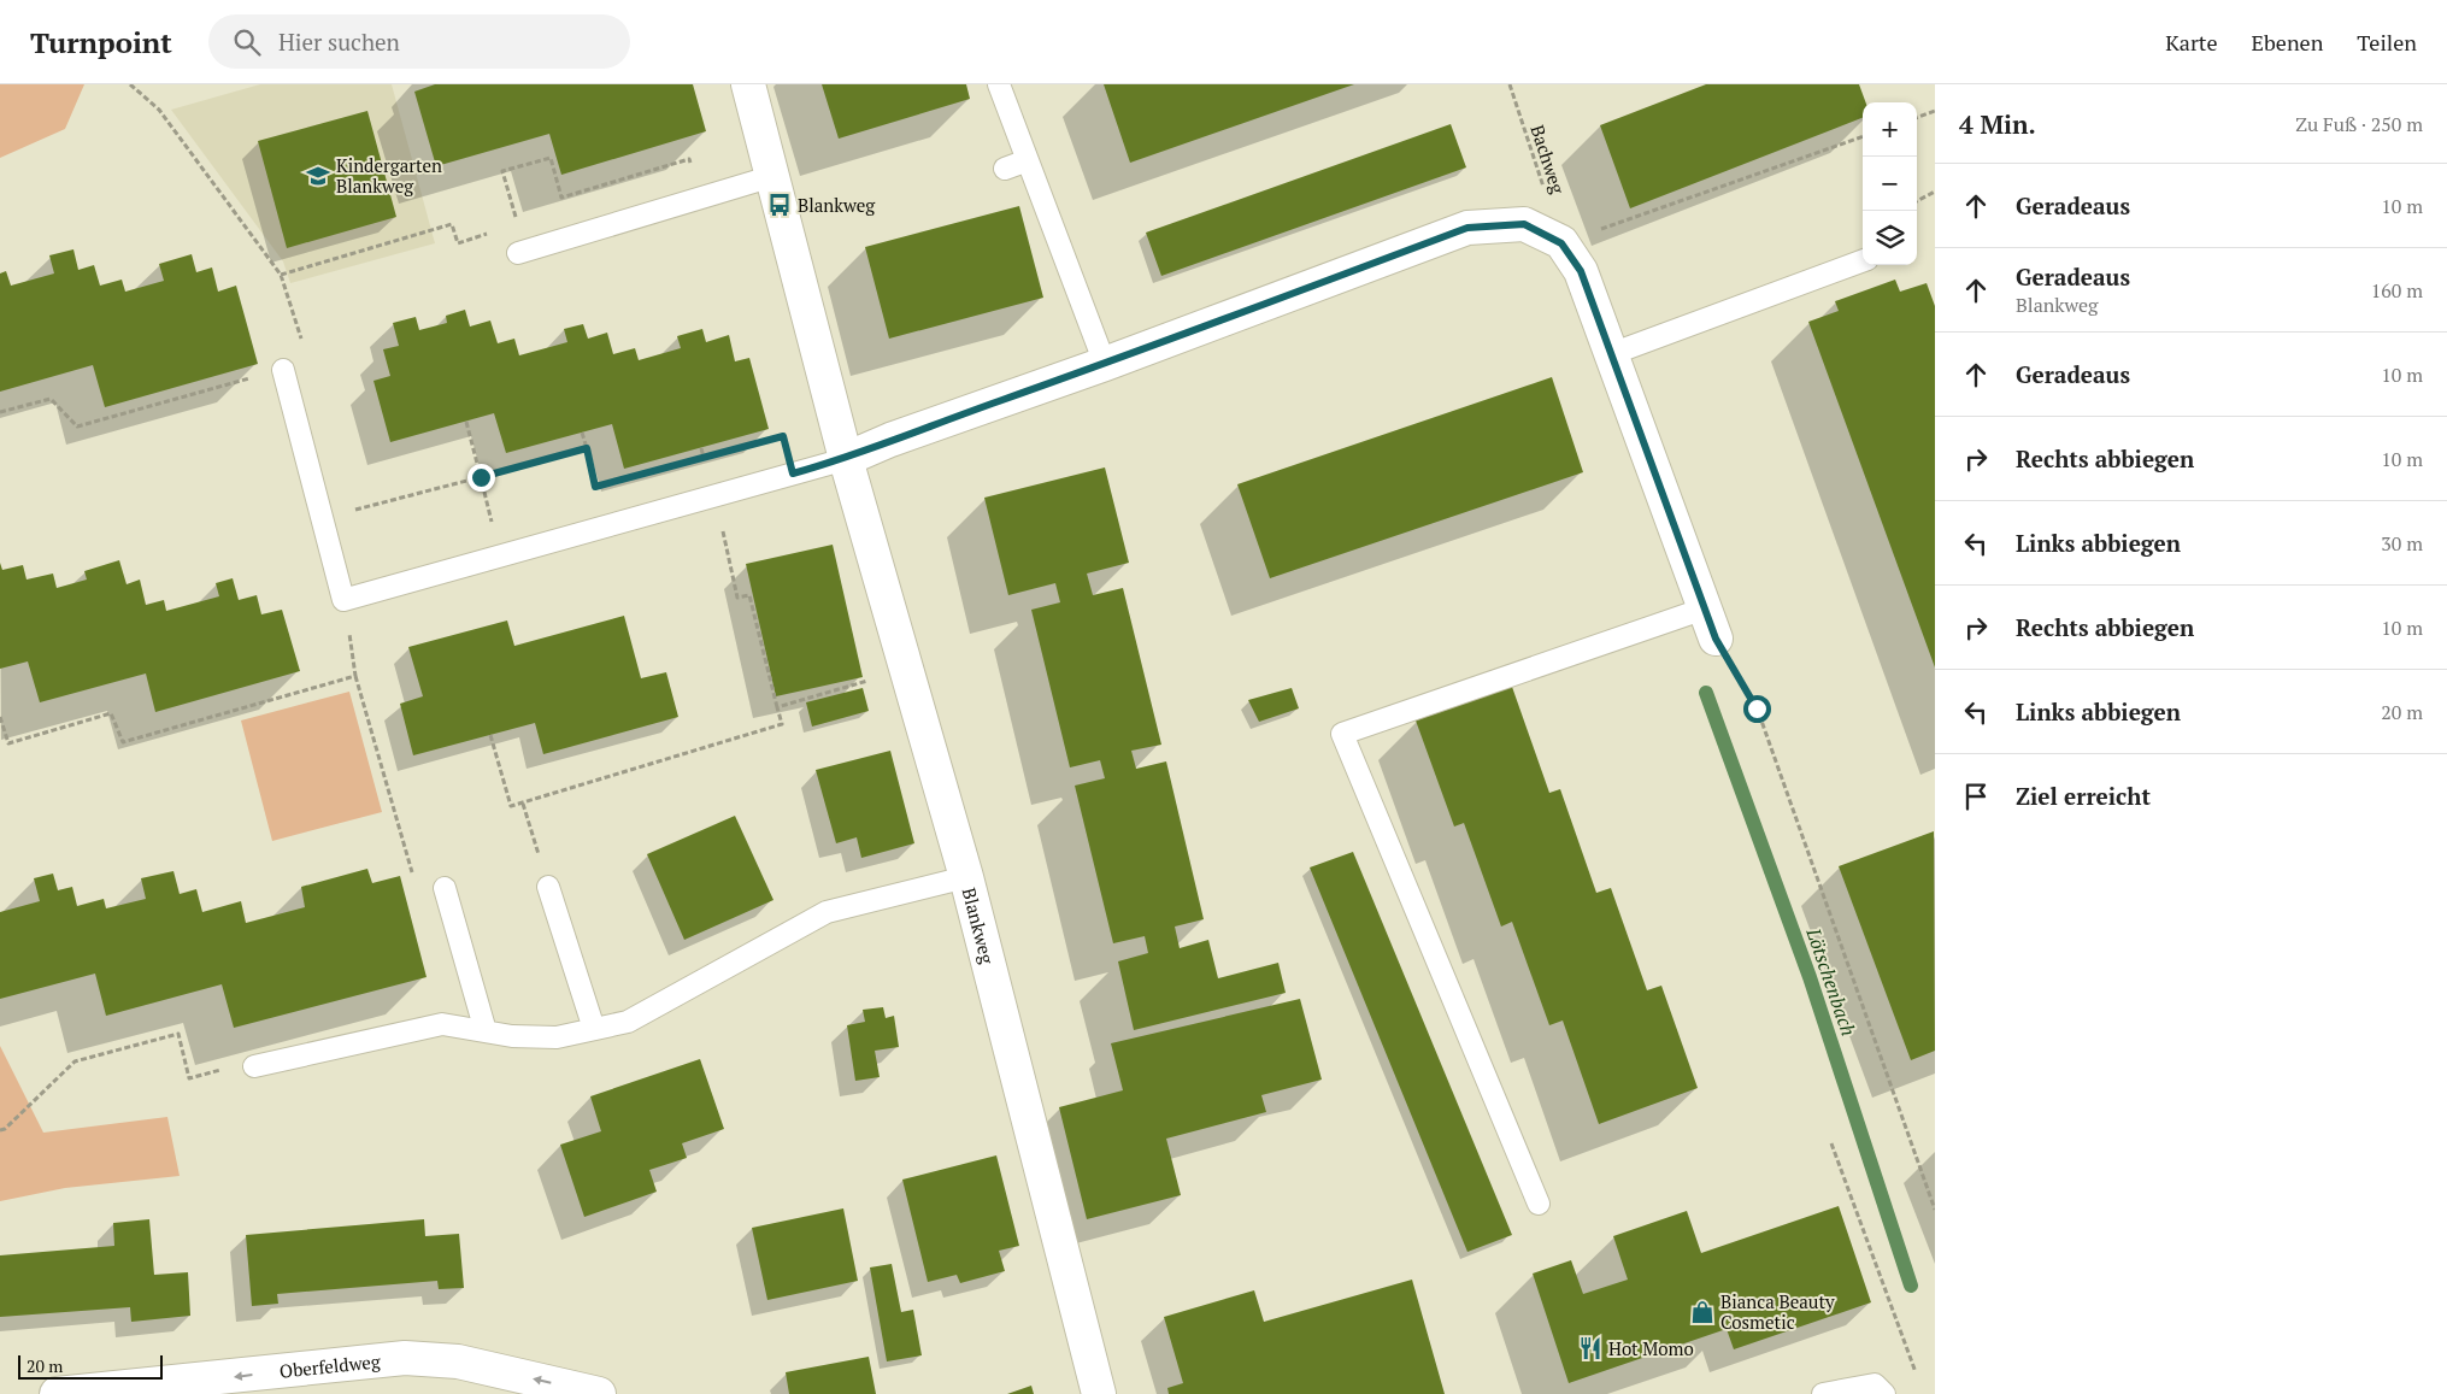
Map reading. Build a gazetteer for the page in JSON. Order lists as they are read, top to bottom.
{
  "streets": {
    "street": ["Blankweg", "Oberfeldweg"],
    "path": ["Bachweg"]
  },
  "one_way": ["Oberfeldweg"],
  "water": ["Lötschenbach"],
  "places": {
    "school or university": ["Kindergarten Blankweg"],
    "bus stop": ["Blankweg"],
    "shop": ["Bianca Beauty Cosmetic"],
    "restaurant": ["Hot Momo"]
  },
  "scale_bar": "20 m",
  "page": {
    "header": "Turnpoint",
    "search": "Hier suchen",
    "nav": ["Karte", "Ebenen", "Teilen"],
    "heading": ["4 Min.", "Zu Fuß · 250 m"],
    "map_buttons": ["+", "−"],
    "list": [
      ["Geradeaus", "10 m"],
      ["Geradeaus", "Blankweg", "160 m"],
      ["Geradeaus", "10 m"],
      ["Rechts abbiegen", "10 m"],
      ["Links abbiegen", "30 m"],
      ["Rechts abbiegen", "10 m"],
      ["Links abbiegen", "20 m"],
      "Ziel erreicht"
    ],
    "scale": "20 m"
  }
}
